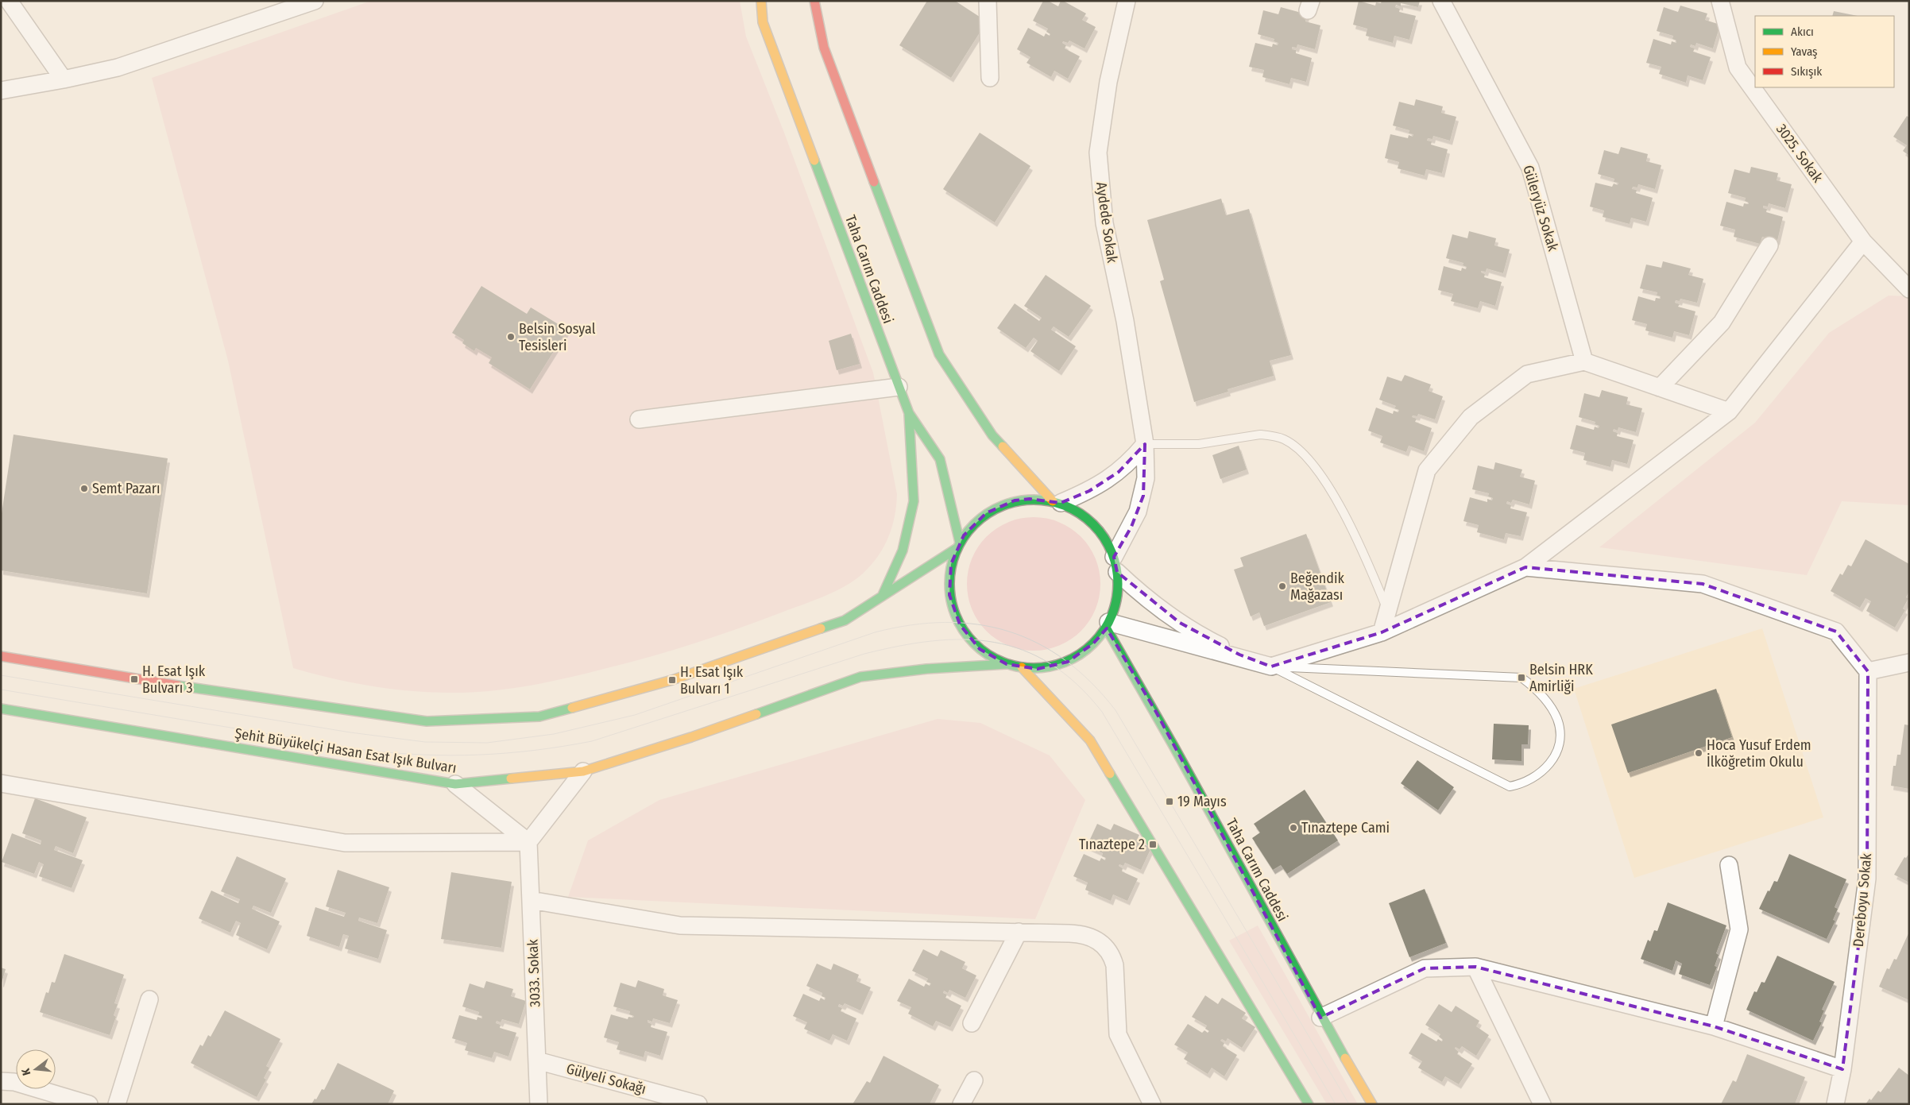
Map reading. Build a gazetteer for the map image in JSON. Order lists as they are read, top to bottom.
{
  "streets": {
    "main road": ["Taha Carım Caddesi", "Şehit Büyükelçi Hasan Esat Işık Bulvarı"],
    "street": [
      "3025. Sokak",
      "Güleryüz Sokak",
      "Aydede Sokak",
      "Dereboyu Sokak",
      "3033. Sokak",
      "Gülyeli Sokağı"
    ]
  },
  "crossings": [
    ["3033. Sokak", "Gülyeli Sokağı"]
  ],
  "places": {
    "other": [
      "Belsin Sosyal Tesisleri",
      "Semt Pazarı",
      "Beğendik Mağazası",
      "Hoca Yusuf Erdem İlköğretim Okulu",
      "Tınaztepe Cami"
    ],
    "transit": [
      "Belsin HRK Amirliği",
      "H. Esat Işık Bulvarı 3",
      "H. Esat Işık Bulvarı 1",
      "19 Mayıs",
      "Tınaztepe 2"
    ]
  },
  "legend": ["Akıcı", "Yavaş", "Sıkışık"],
  "north": "left"
}
